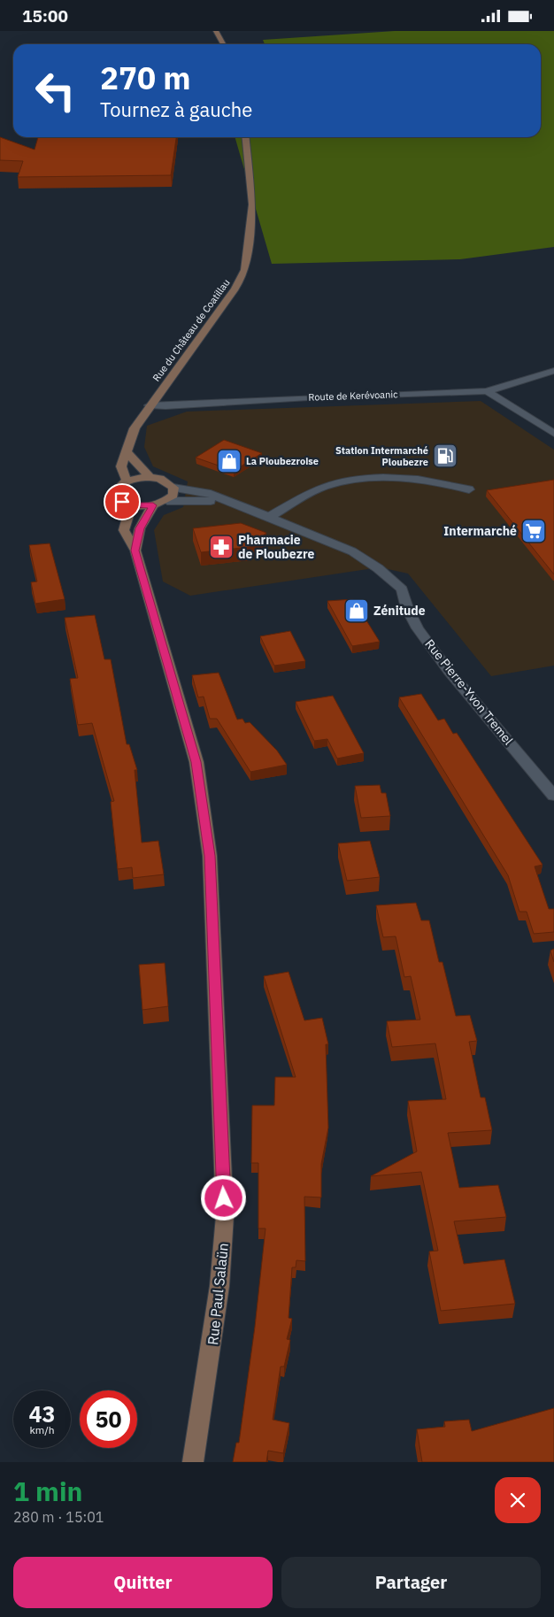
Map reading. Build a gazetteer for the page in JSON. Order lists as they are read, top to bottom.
{
  "streets": {
    "main road": ["Rue du Château de Coatillau", "Rue Paul Salaün"],
    "street": ["Route de Kerévoanic", "Rue Pierre-Yvon Tremel"]
  },
  "crossings": [
    ["Rue du Château de Coatillau", "Route de Kerévoanic"]
  ],
  "places": {
    "fuel station": ["Station Intermarché Ploubezre"],
    "shop": ["La Ploubezroise", "Zénitude"],
    "supermarket": ["Intermarché"],
    "pharmacy": ["Pharmacie de Ploubezre"]
  },
  "page": {
    "status": "15:00",
    "turn": ["270 m", "Tournez à gauche"],
    "speed": "43 km/h",
    "limit": "50",
    "heading": ["1 min", "280 m · 15:01"],
    "buttons": ["Quitter", "Partager"]
  }
}
